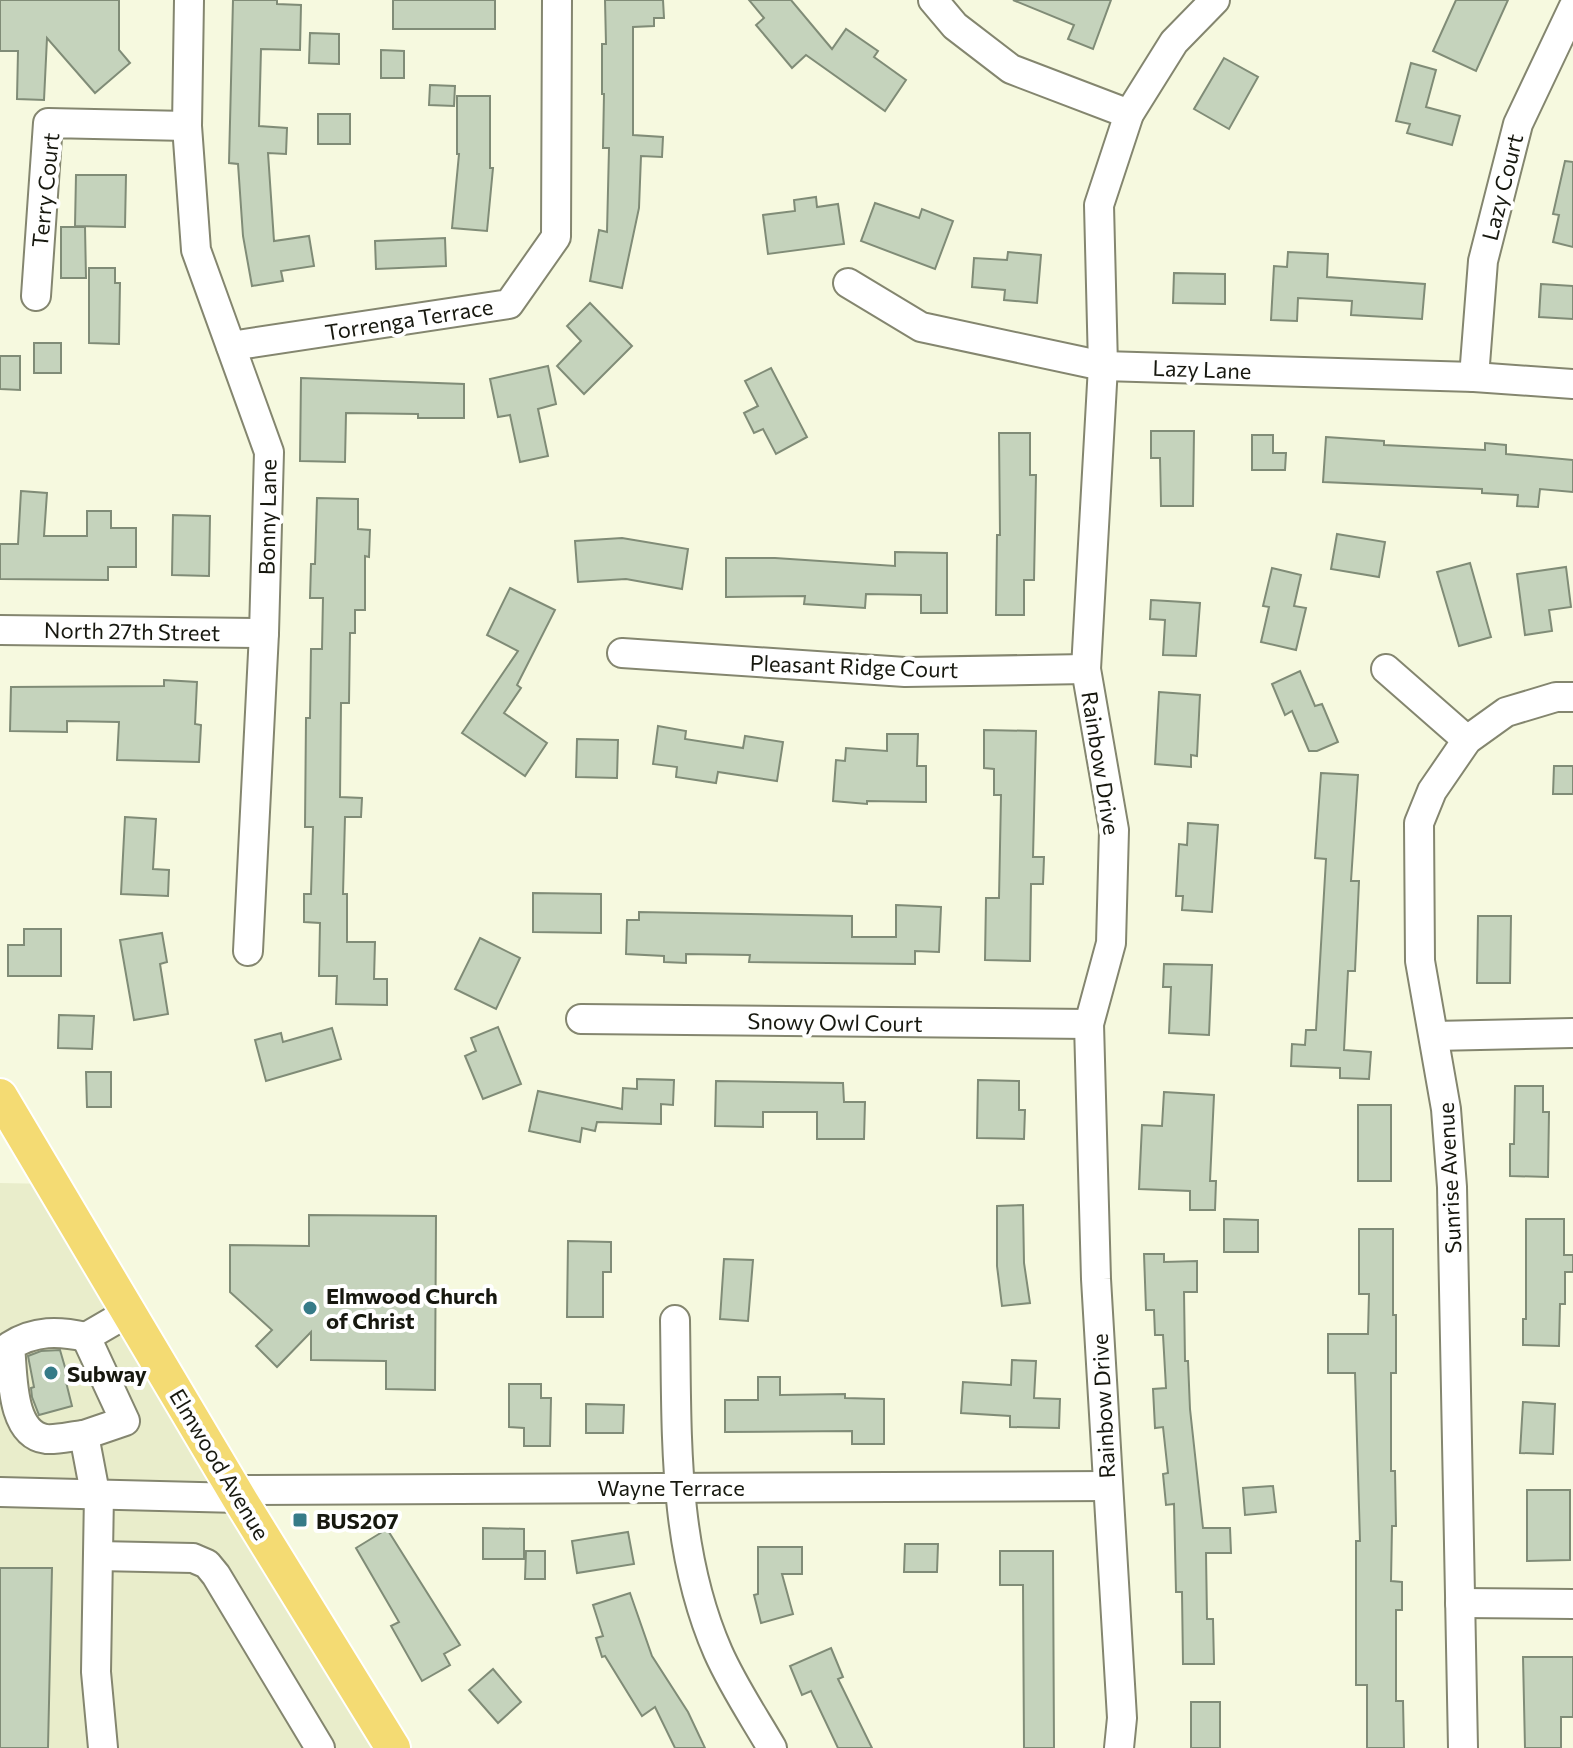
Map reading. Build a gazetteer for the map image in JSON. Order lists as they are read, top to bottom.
{
  "streets": {
    "main road": ["Elmwood Avenue"],
    "street": [
      "Lazy Court",
      "Terry Court",
      "Torrenga Terrace",
      "Lazy Lane",
      "Bonny Lane",
      "North 27th Street",
      "Pleasant Ridge Court",
      "Rainbow Drive",
      "Snowy Owl Court",
      "Sunrise Avenue",
      "Wayne Terrace"
    ]
  },
  "crossings": [
    ["Lazy Court", "Lazy Lane"],
    ["Terry Court", "Bonny Lane"],
    ["Torrenga Terrace", "Bonny Lane"],
    ["Lazy Lane", "Rainbow Drive"],
    ["Bonny Lane", "North 27th Street"],
    ["Pleasant Ridge Court", "Rainbow Drive"],
    ["Rainbow Drive", "Snowy Owl Court"],
    ["Rainbow Drive", "Wayne Terrace"],
    ["Elmwood Avenue", "Wayne Terrace"]
  ],
  "places": {
    "other": ["Elmwood Church of Christ", "Subway"],
    "transit": ["BUS207"]
  }
}
